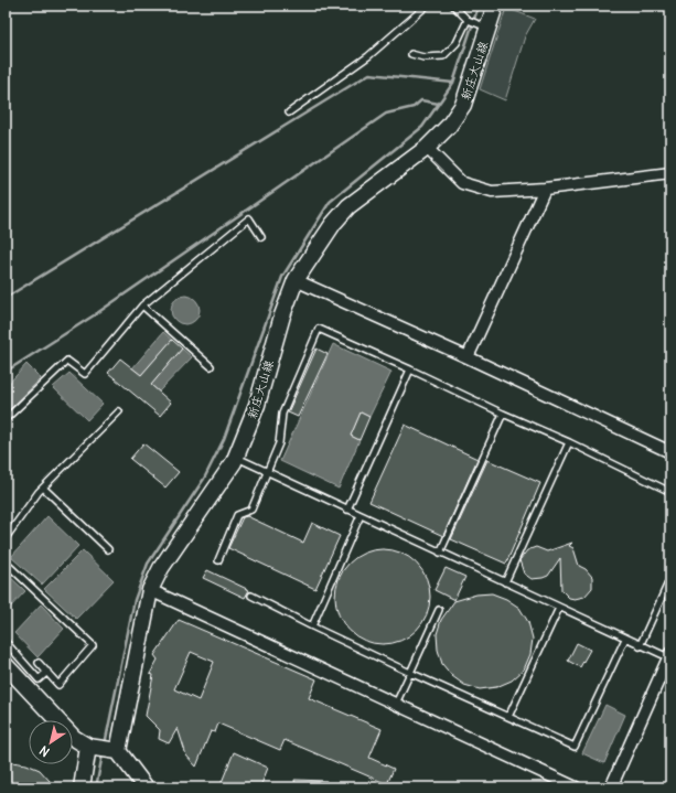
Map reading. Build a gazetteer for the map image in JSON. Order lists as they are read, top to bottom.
{
  "streets": {
    "main road": ["新庄大山線"]
  },
  "north": "bottom left"
}
